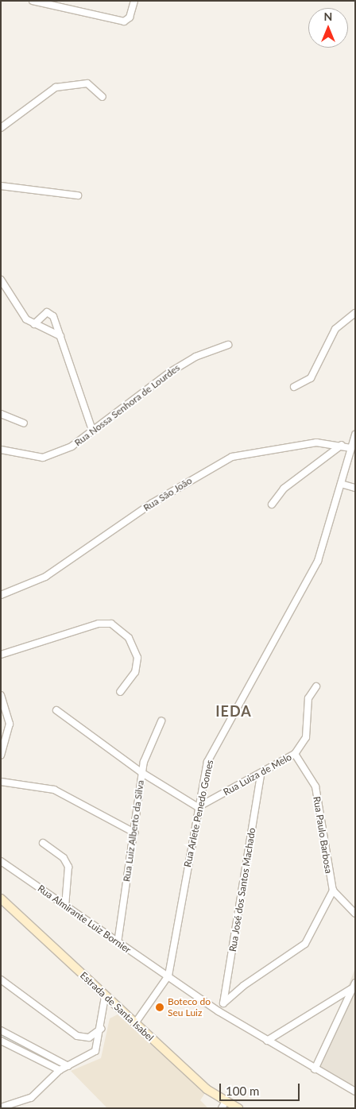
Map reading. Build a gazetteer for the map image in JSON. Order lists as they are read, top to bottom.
{
  "streets": {
    "main road": ["Estrada de Santa Isabel"],
    "street": [
      "Rua Nossa Senhora de Lourdes",
      "Rua São João",
      "Rua Luiza de Melo",
      "Rua Arlete Penedo Gomes",
      "Rua Luiz Alberto da Silva",
      "Rua Paulo Barbosa",
      "Rua José dos Santos Machado",
      "Rua Almirante Luiz Bornier"
    ]
  },
  "crossings": [
    ["Rua São João", "Rua Arlete Penedo Gomes"],
    ["Rua Luiza de Melo", "Rua Arlete Penedo Gomes"],
    ["Rua Luiza de Melo", "Rua Paulo Barbosa"],
    ["Rua Luiza de Melo", "Rua José dos Santos Machado"],
    ["Rua Arlete Penedo Gomes", "Rua Almirante Luiz Bornier"],
    ["Rua Arlete Penedo Gomes", "Estrada de Santa Isabel"],
    ["Rua Luiz Alberto da Silva", "Rua Almirante Luiz Bornier"]
  ],
  "districts": ["IEDA"],
  "places": ["Boteco do Seu Luiz"],
  "scale_bar": "100 m",
  "north": "top"
}
